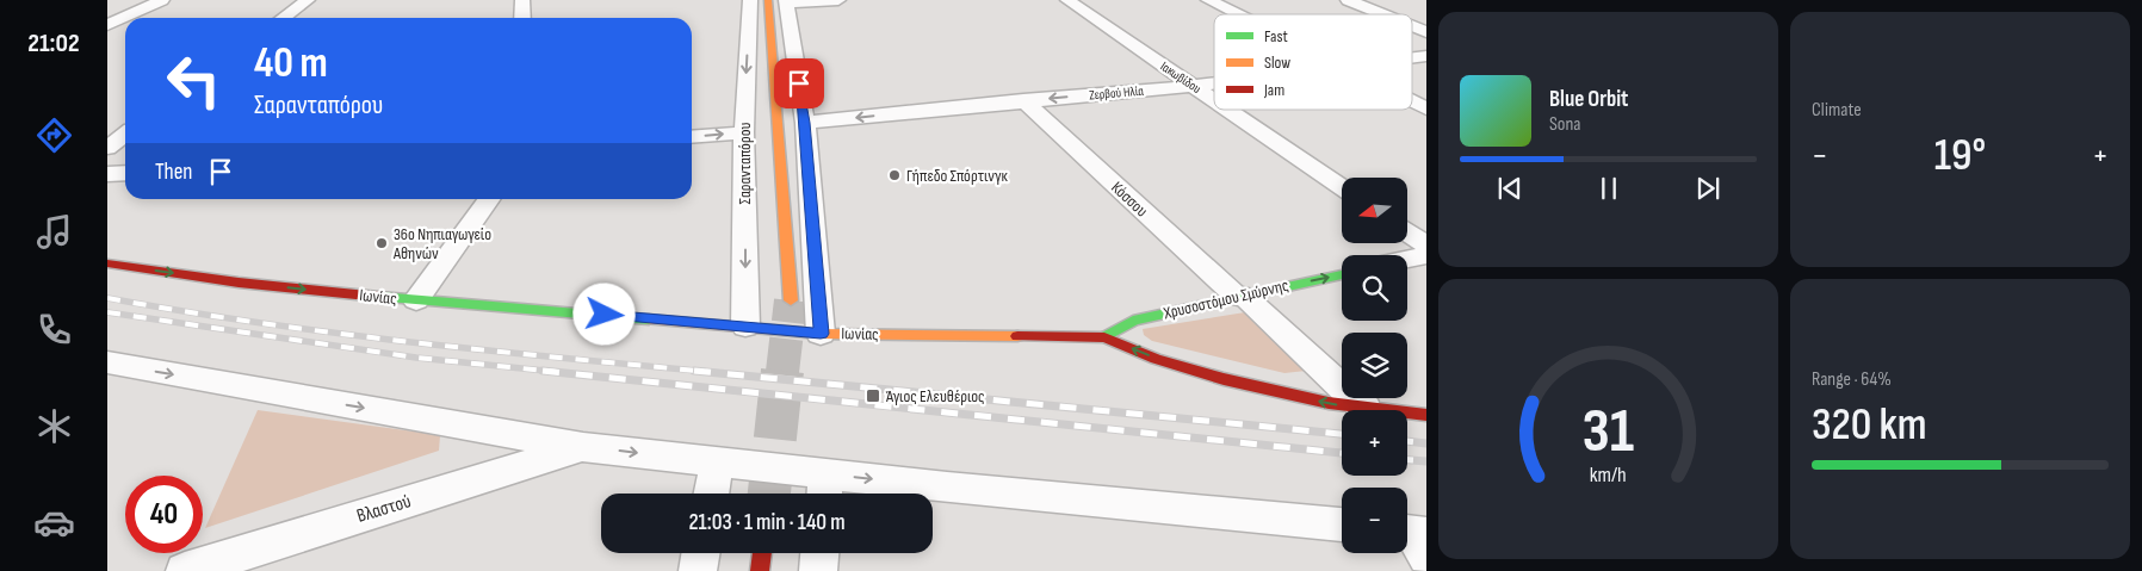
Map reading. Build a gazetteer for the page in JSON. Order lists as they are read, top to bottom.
{
  "streets": {
    "street": [
      "Ιακωβίδου",
      "Ζερβού Ηλία",
      "Σαρανταπόρου",
      "Κόσσου",
      "Ιωνίας",
      "Χρυσοστόμου Σμύρνης",
      "Βλαστού"
    ]
  },
  "crossings": [
    ["Ιακωβίδου", "Ζερβού Ηλία"],
    ["Ζερβού Ηλία", "Κόσσου"],
    ["Σαρανταπόρου", "Ιωνίας"],
    ["Κόσσου", "Ιωνίας"],
    ["Κόσσου", "Χρυσοστόμου Σμύρνης"],
    ["Ιωνίας", "Χρυσοστόμου Σμύρνης"]
  ],
  "one_way": ["Ζερβού Ηλία", "Χρυσοστόμου Σμύρνης"],
  "places": {
    "other": ["Γήπεδο Σπόρτινγκ", "36ο Νηπιαγωγείο Αθηνών"],
    "transit": ["Άγιος Ελευθέριος"]
  },
  "legend": ["Fast", "Slow", "Jam"],
  "north": "left",
  "page": {
    "tabs": "21:02",
    "tile": [
      "Climate",
      ["Range · 64%", "320 km"]
    ],
    "turn": ["40 m", "Σαρανταπόρου"],
    "song": ["Blue Orbit", "Sona"],
    "heat": ["−", "19°", "+"],
    "then": "Then",
    "map_buttons": ["+", "−"],
    "limit": "40",
    "trip": "21:03 · 1 min · 140 m",
    "gauge": ["31", "km/h"]
  }
}
